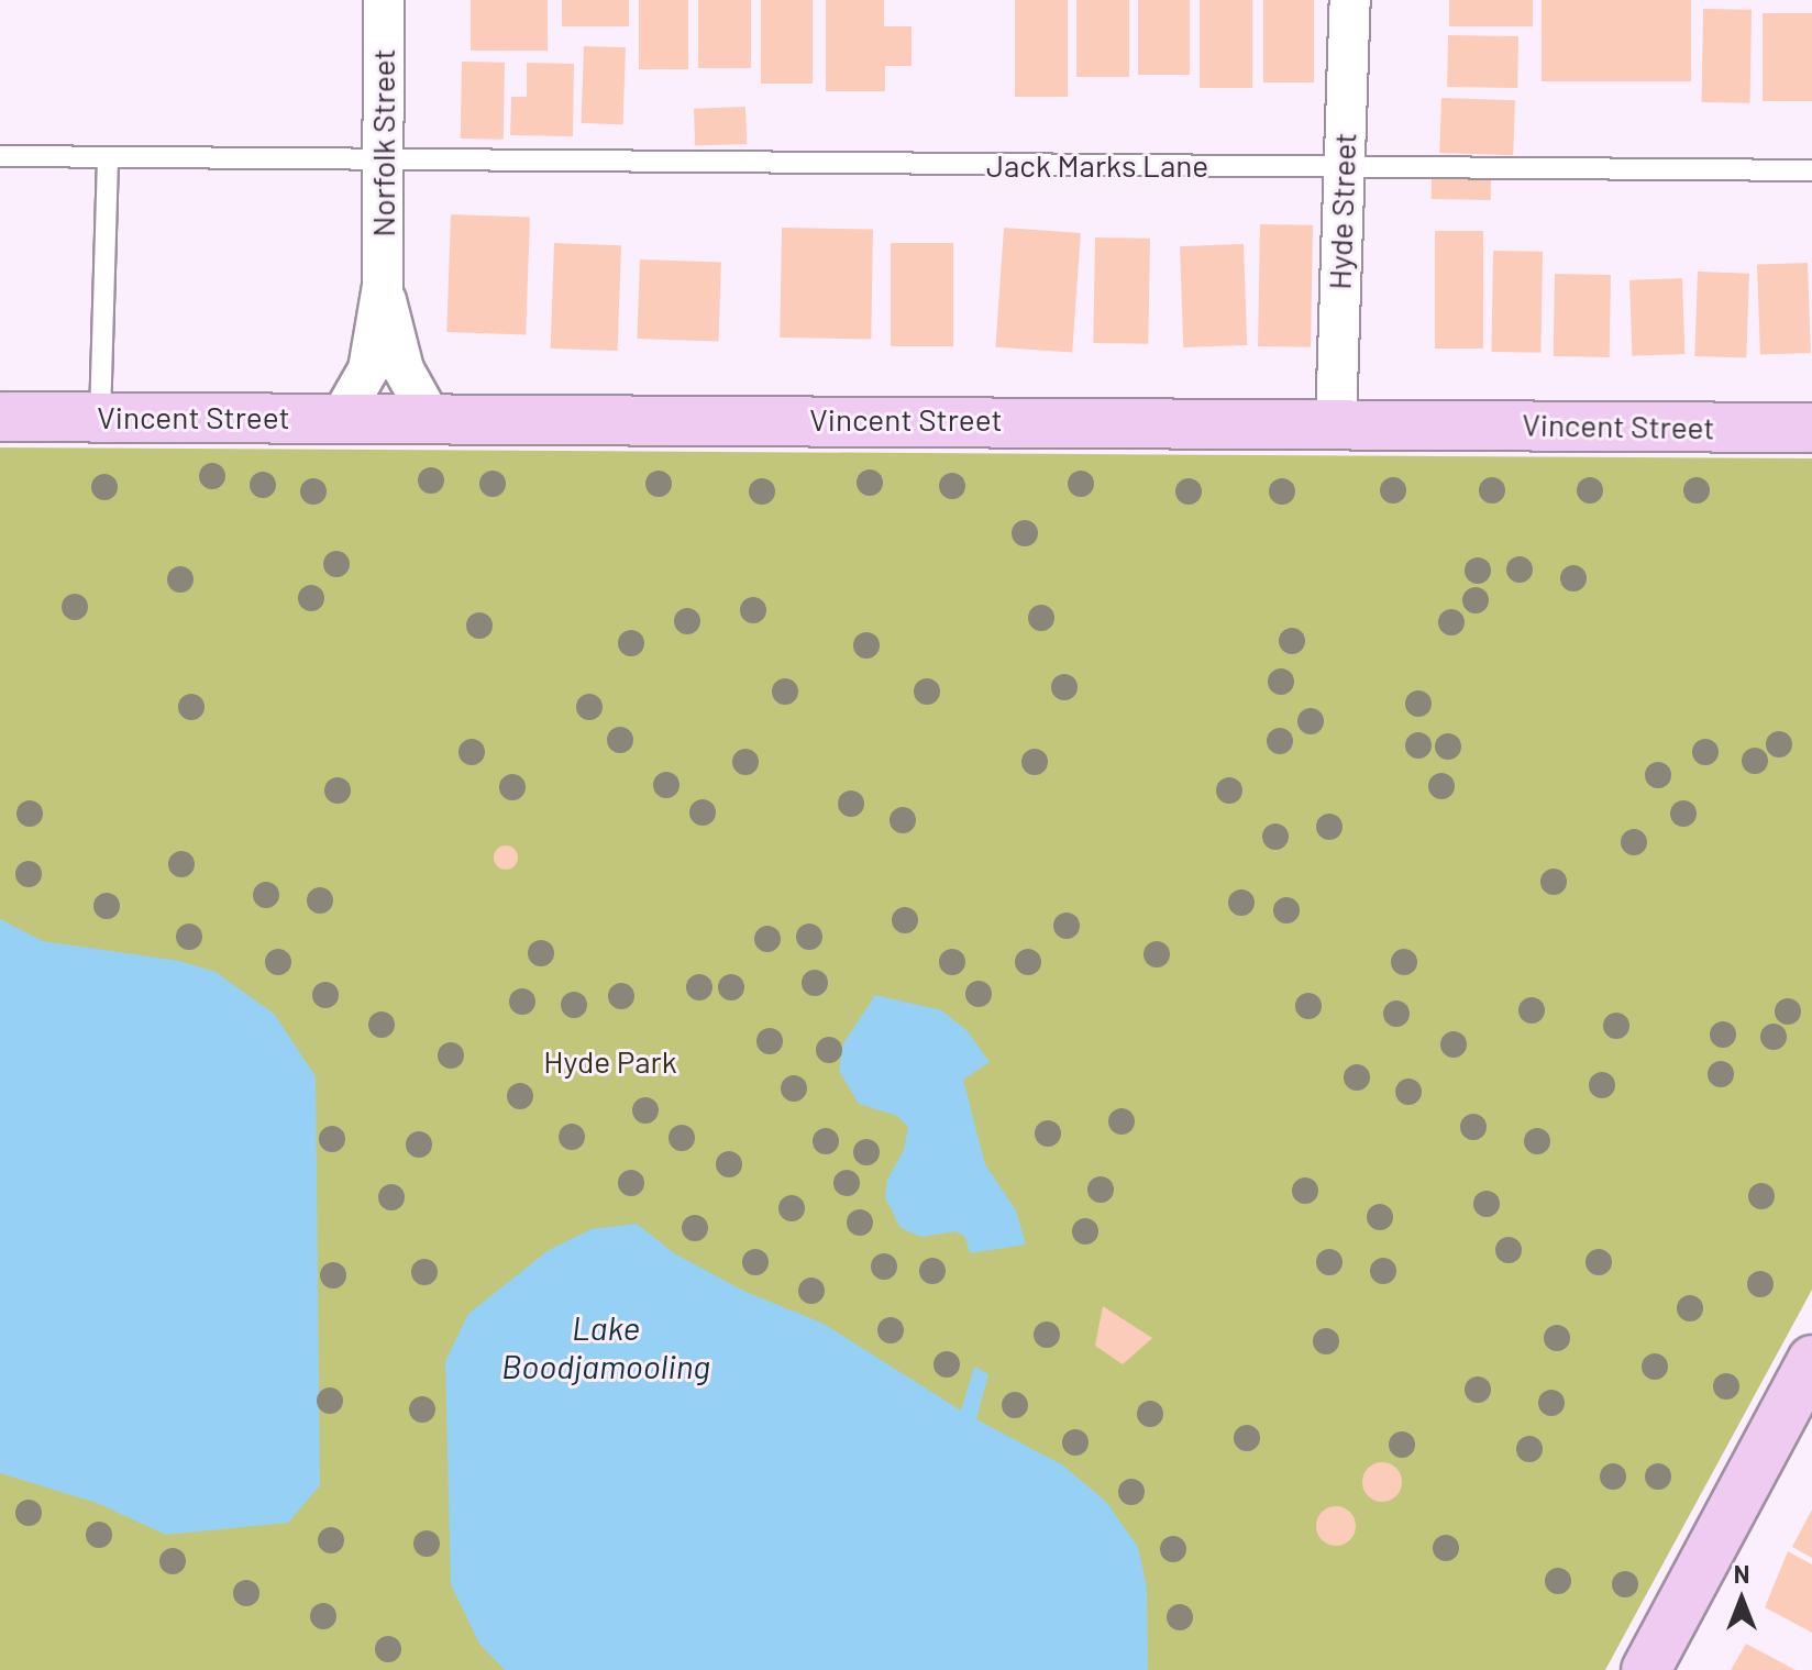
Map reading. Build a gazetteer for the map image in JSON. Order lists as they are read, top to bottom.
{
  "streets": {
    "main road": ["Vincent Street"],
    "street": ["Norfolk Street", "Hyde Street"],
    "lane": ["Jack Marks Lane"]
  },
  "crossings": [
    ["Norfolk Street", "Jack Marks Lane"],
    ["Norfolk Street", "Vincent Street"],
    ["Jack Marks Lane", "Hyde Street"],
    ["Hyde Street", "Vincent Street"]
  ],
  "water": ["Lake Boodjamooling"],
  "parks": ["Hyde Park"],
  "north": "top"
}
